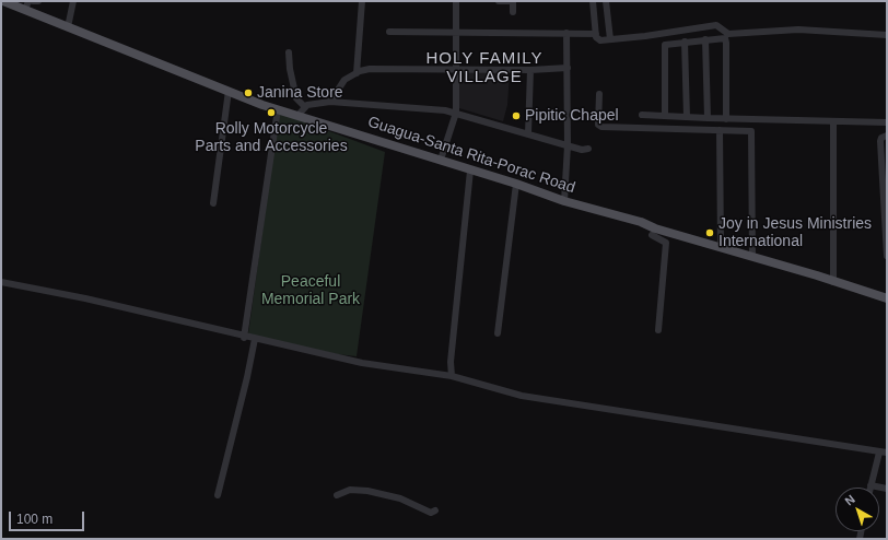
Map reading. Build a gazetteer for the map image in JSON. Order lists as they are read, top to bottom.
{
  "streets": {
    "main road": ["Guagua-Santa Rita-Porac Road"]
  },
  "districts": ["HOLY FAMILY VILLAGE"],
  "parks": ["Peaceful Memorial Park"],
  "places": [
    "Janina Store",
    "Rolly Motorcycle Parts and Accessories",
    "Pipitic Chapel",
    "Joy in Jesus Ministries International"
  ],
  "scale_bar": "100 m",
  "north": "top left"
}
